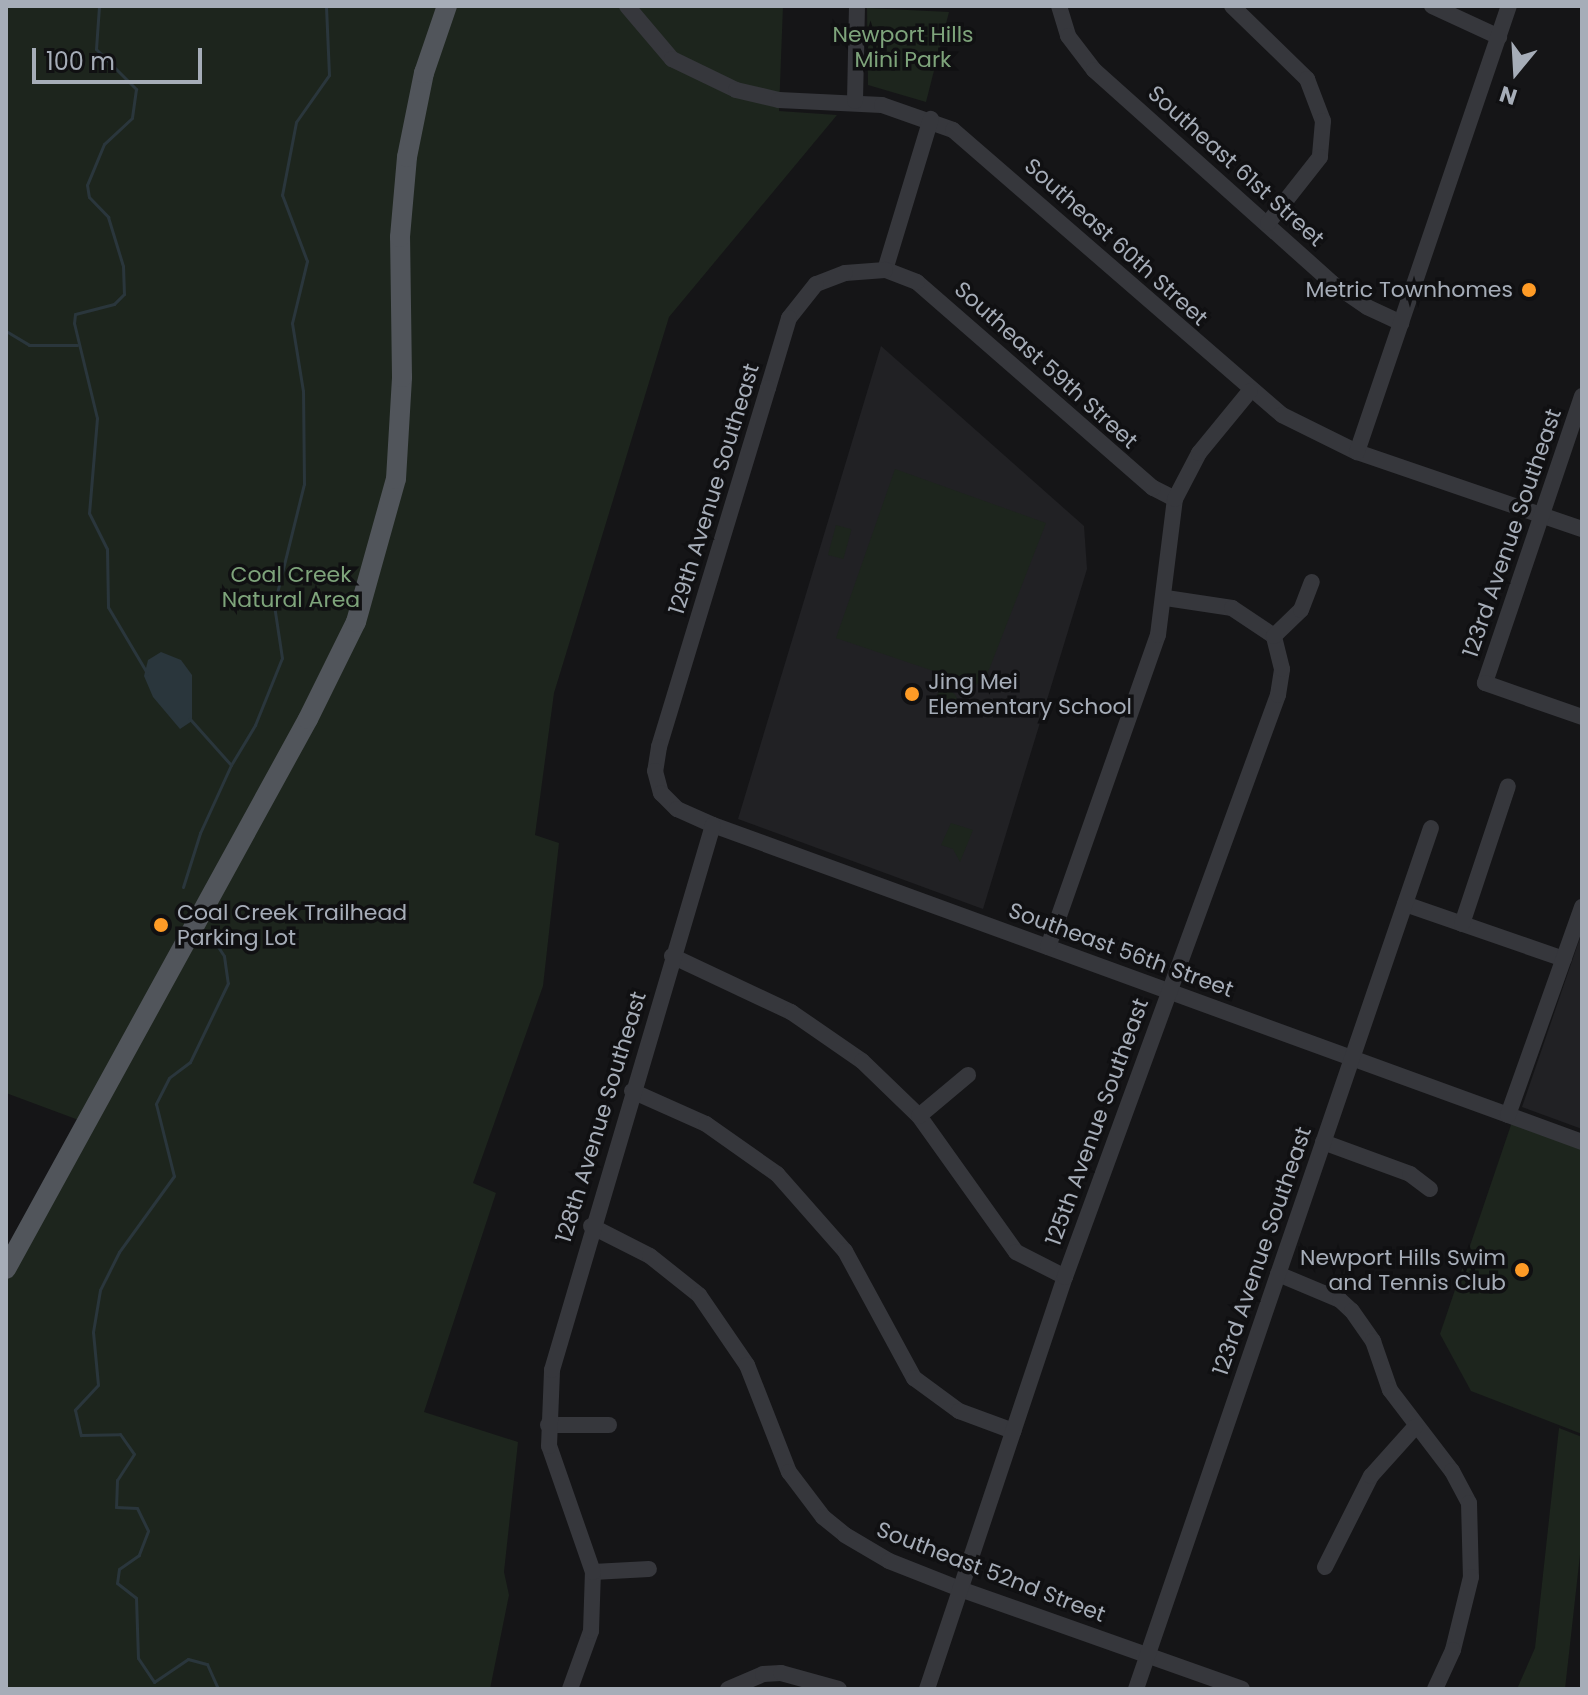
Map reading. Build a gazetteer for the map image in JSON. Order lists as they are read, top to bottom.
{
  "streets": {
    "street": [
      "Southeast 61st Street",
      "Southeast 60th Street",
      "Southeast 59th Street",
      "129th Avenue Southeast",
      "123rd Avenue Southeast",
      "Southeast 56th Street",
      "128th Avenue Southeast",
      "125th Avenue Southeast",
      "Southeast 52nd Street"
    ]
  },
  "crossings": [
    ["Southeast 60th Street", "123rd Avenue Southeast"],
    ["Southeast 59th Street", "129th Avenue Southeast"],
    ["129th Avenue Southeast", "Southeast 56th Street"],
    ["123rd Avenue Southeast", "Southeast 56th Street"],
    ["123rd Avenue Southeast", "Southeast 52nd Street"],
    ["Southeast 56th Street", "128th Avenue Southeast"],
    ["Southeast 56th Street", "125th Avenue Southeast"],
    ["128th Avenue Southeast", "Southeast 52nd Street"],
    ["125th Avenue Southeast", "Southeast 52nd Street"]
  ],
  "parks": ["Newport Hills Mini Park", "Coal Creek Natural Area"],
  "places": [
    "Metric Townhomes",
    "Jing Mei Elementary School",
    "Coal Creek Trailhead Parking Lot",
    "Newport Hills Swim and Tennis Club"
  ],
  "scale_bar": "100 m",
  "north": "bottom"
}
